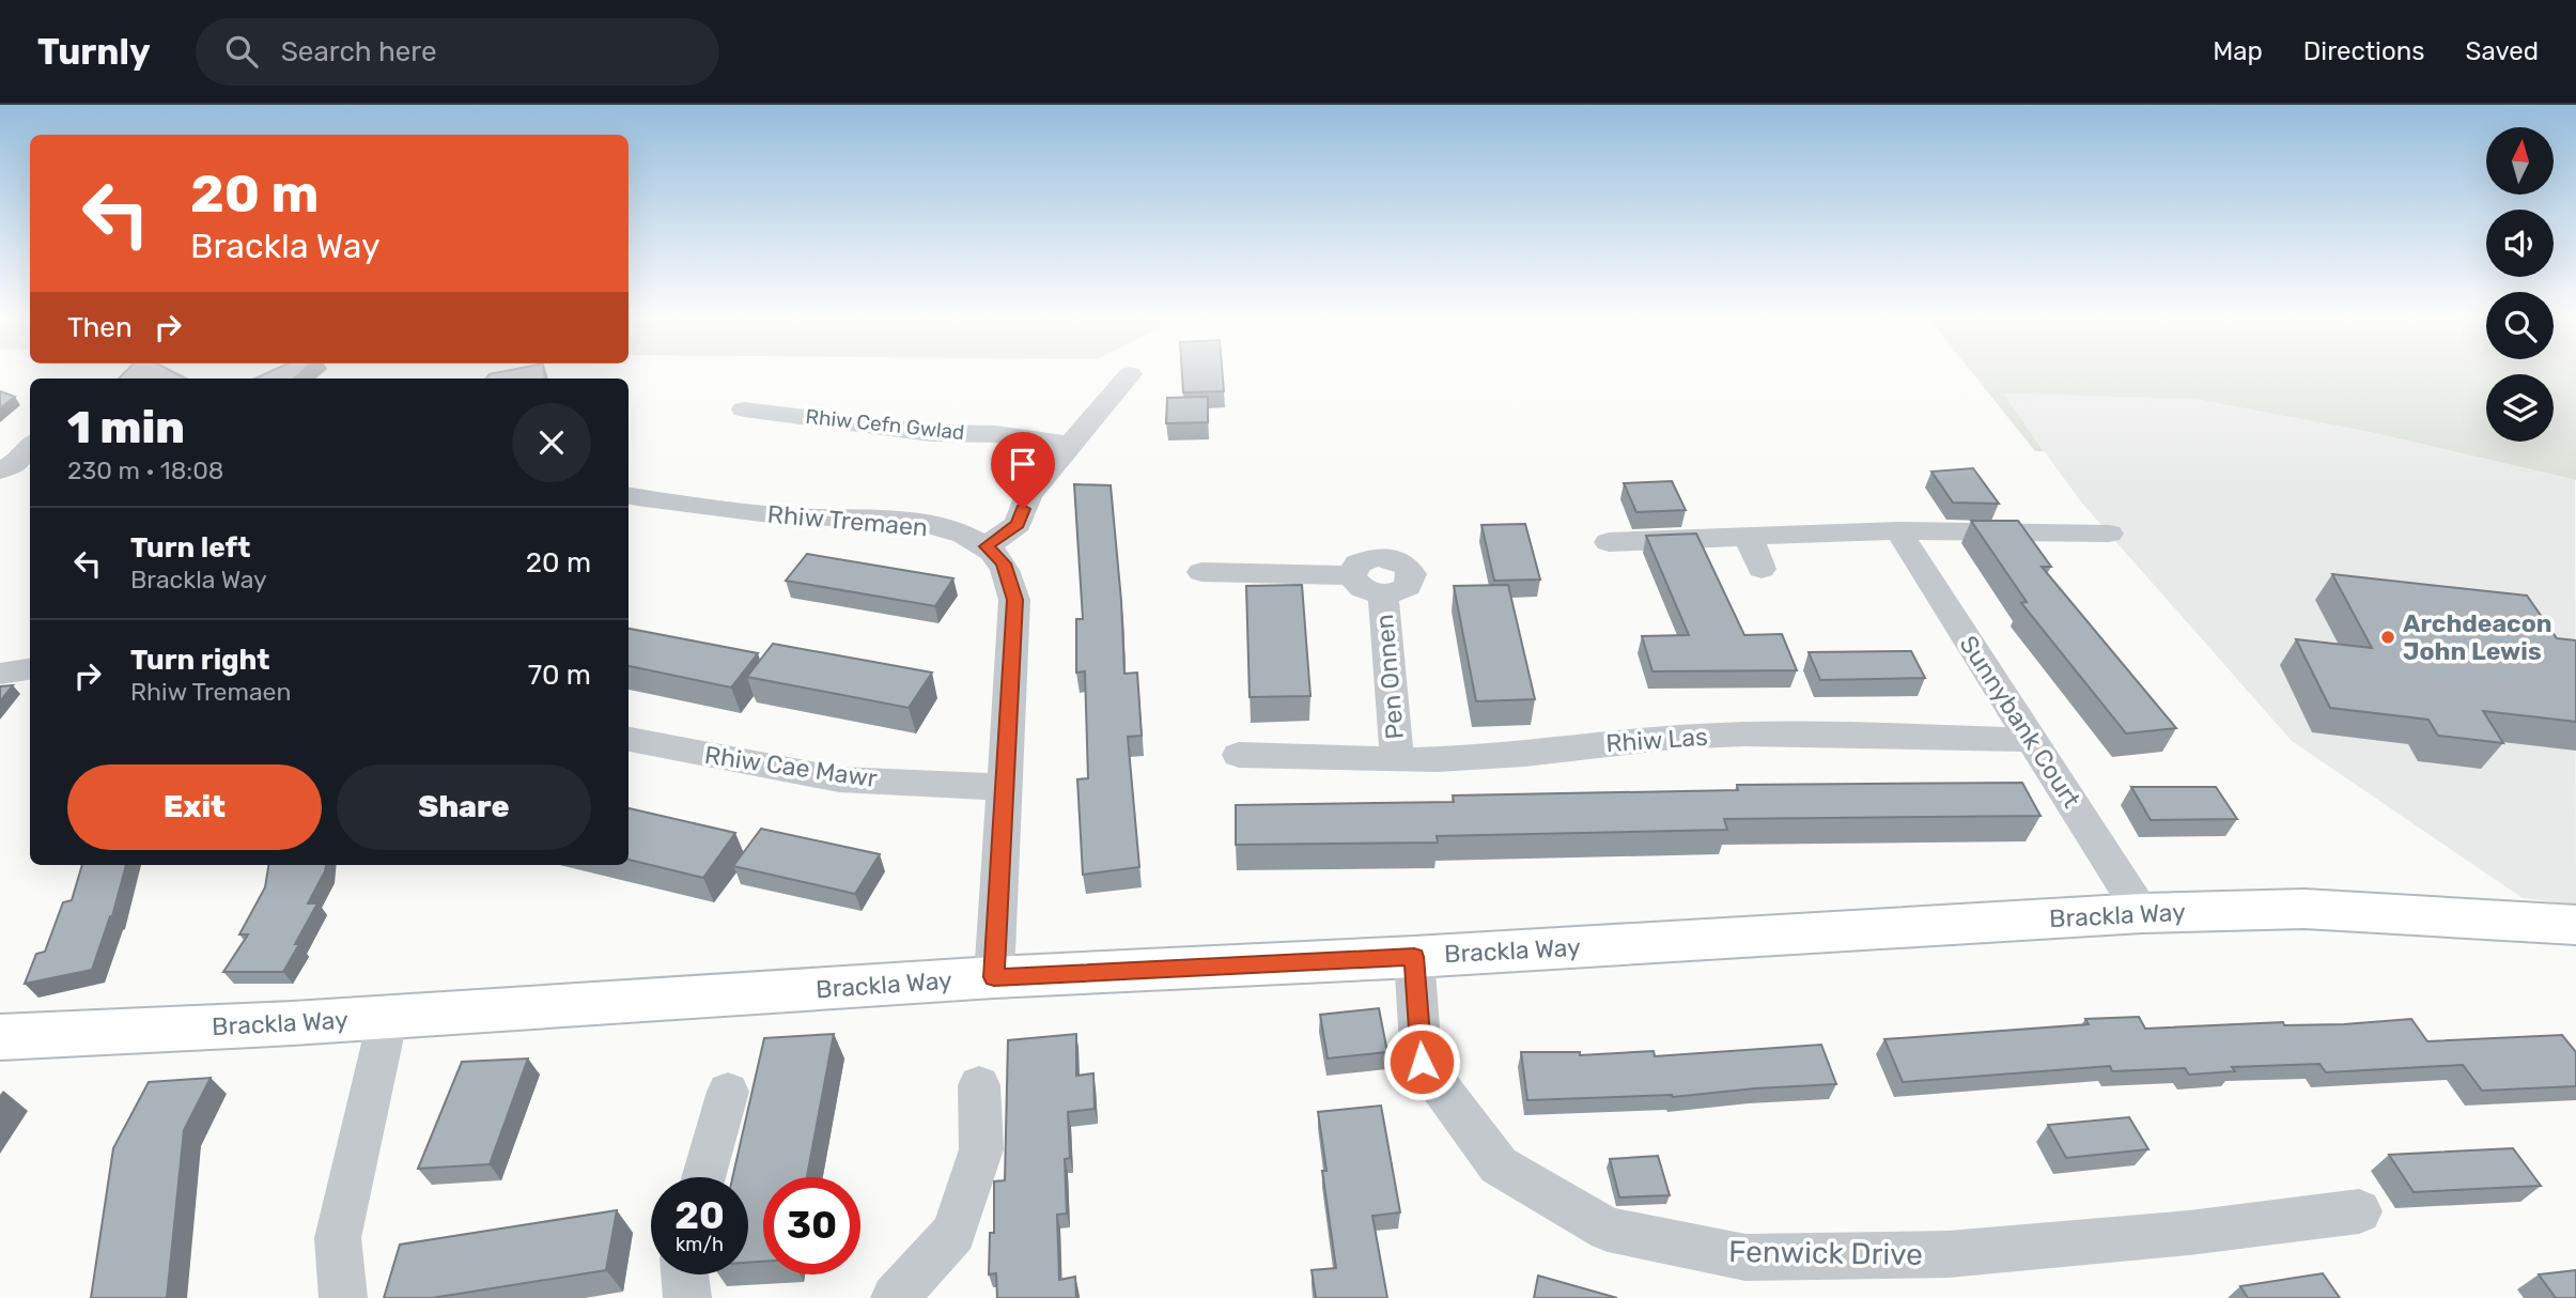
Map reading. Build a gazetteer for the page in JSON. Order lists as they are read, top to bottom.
{
  "streets": {
    "street": [
      "Rhiw Cefn Gwlad",
      "Rhiw Tremaen",
      "Pen Onnen",
      "Sunnybank Court",
      "Rhiw Las",
      "Rhiw Cae Mawr",
      "Brackla Way",
      "Fenwick Drive"
    ]
  },
  "crossings": [
    ["Rhiw Tremaen", "Rhiw Cae Mawr"],
    ["Rhiw Tremaen", "Brackla Way"],
    ["Pen Onnen", "Rhiw Las"],
    ["Sunnybank Court", "Rhiw Las"],
    ["Sunnybank Court", "Brackla Way"],
    ["Brackla Way", "Fenwick Drive"]
  ],
  "places": ["Archdeacon John Lewis"],
  "north": "top",
  "page": {
    "header": "Turnly",
    "search": "Search here",
    "nav": ["Map", "Directions", "Saved"],
    "turn": ["20 m", "Brackla Way"],
    "then": "Then",
    "heading": ["1 min", "230 m · 18:08"],
    "list": [
      {
        "name": "Turn left",
        "note": "Brackla Way",
        "value": "20 m"
      },
      {
        "name": "Turn right",
        "note": "Rhiw Tremaen",
        "value": "70 m"
      }
    ],
    "buttons": ["Exit", "Share"],
    "speed": "20 km/h",
    "limit": "30"
  }
}
